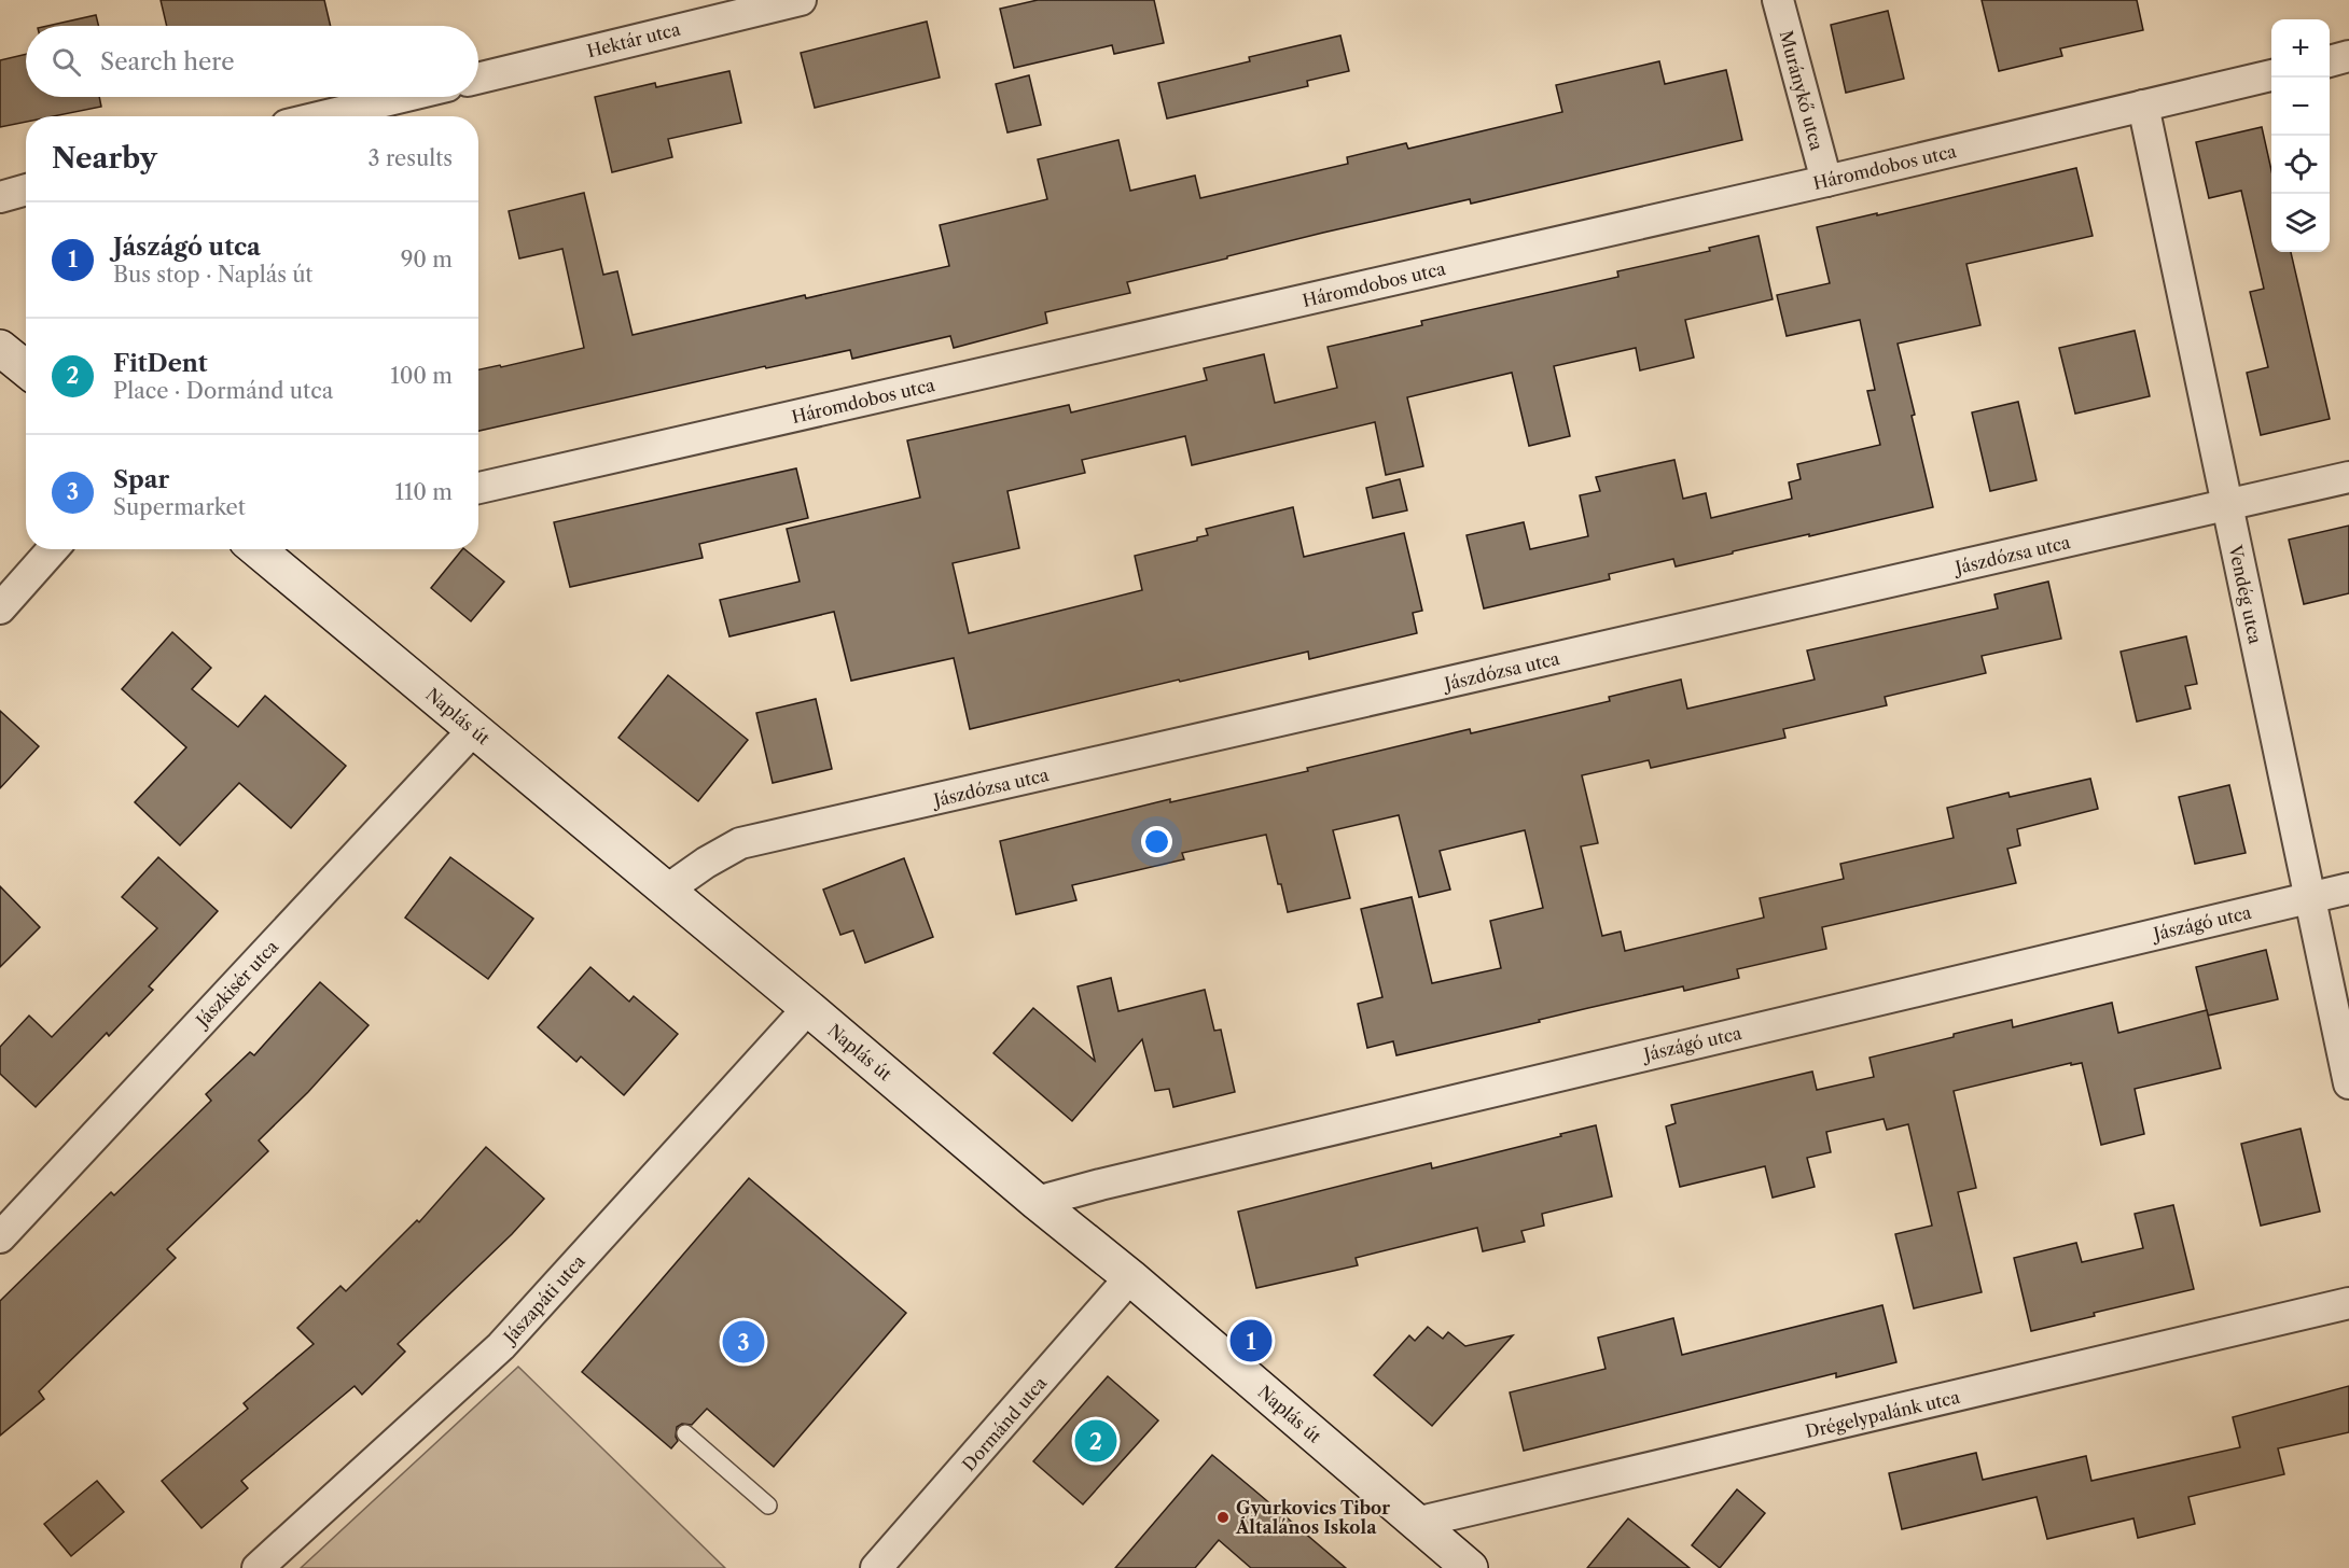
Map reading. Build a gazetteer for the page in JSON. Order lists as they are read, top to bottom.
{
  "streets": {
    "street": [
      "Hektár utca",
      "Muránykő utca",
      "Háromdobos utca",
      "Jászdózsa utca",
      "Vendég utca",
      "Naplás út",
      "Jászágó utca",
      "Jászkisér utca",
      "Jászapáti utca",
      "Drégelypalánk utca",
      "Dormánd utca"
    ]
  },
  "crossings": [
    ["Muránykő utca", "Háromdobos utca"],
    ["Háromdobos utca", "Vendég utca"],
    ["Jászdózsa utca", "Vendég utca"],
    ["Jászdózsa utca", "Naplás út"],
    ["Vendég utca", "Jászágó utca"],
    ["Naplás út", "Jászágó utca"],
    ["Naplás út", "Jászkisér utca"],
    ["Naplás út", "Jászapáti utca"],
    ["Naplás út", "Drégelypalánk utca"],
    ["Naplás út", "Dormánd utca"]
  ],
  "places": ["Gyurkovics Tibor Általános Iskola"],
  "page": {
    "map_buttons": ["+", "−"],
    "search": "Search here",
    "heading": ["Nearby", "3 results"],
    "list": [
      {
        "mark": "1",
        "name": "Jászágó utca",
        "note": "Bus stop · Naplás út",
        "value": "90 m"
      },
      {
        "mark": "2",
        "name": "FitDent",
        "note": "Place · Dormánd utca",
        "value": "100 m"
      },
      {
        "mark": "3",
        "name": "Spar",
        "note": "Supermarket",
        "value": "110 m"
      }
    ],
    "pins": ["1", "3", "2"]
  }
}
